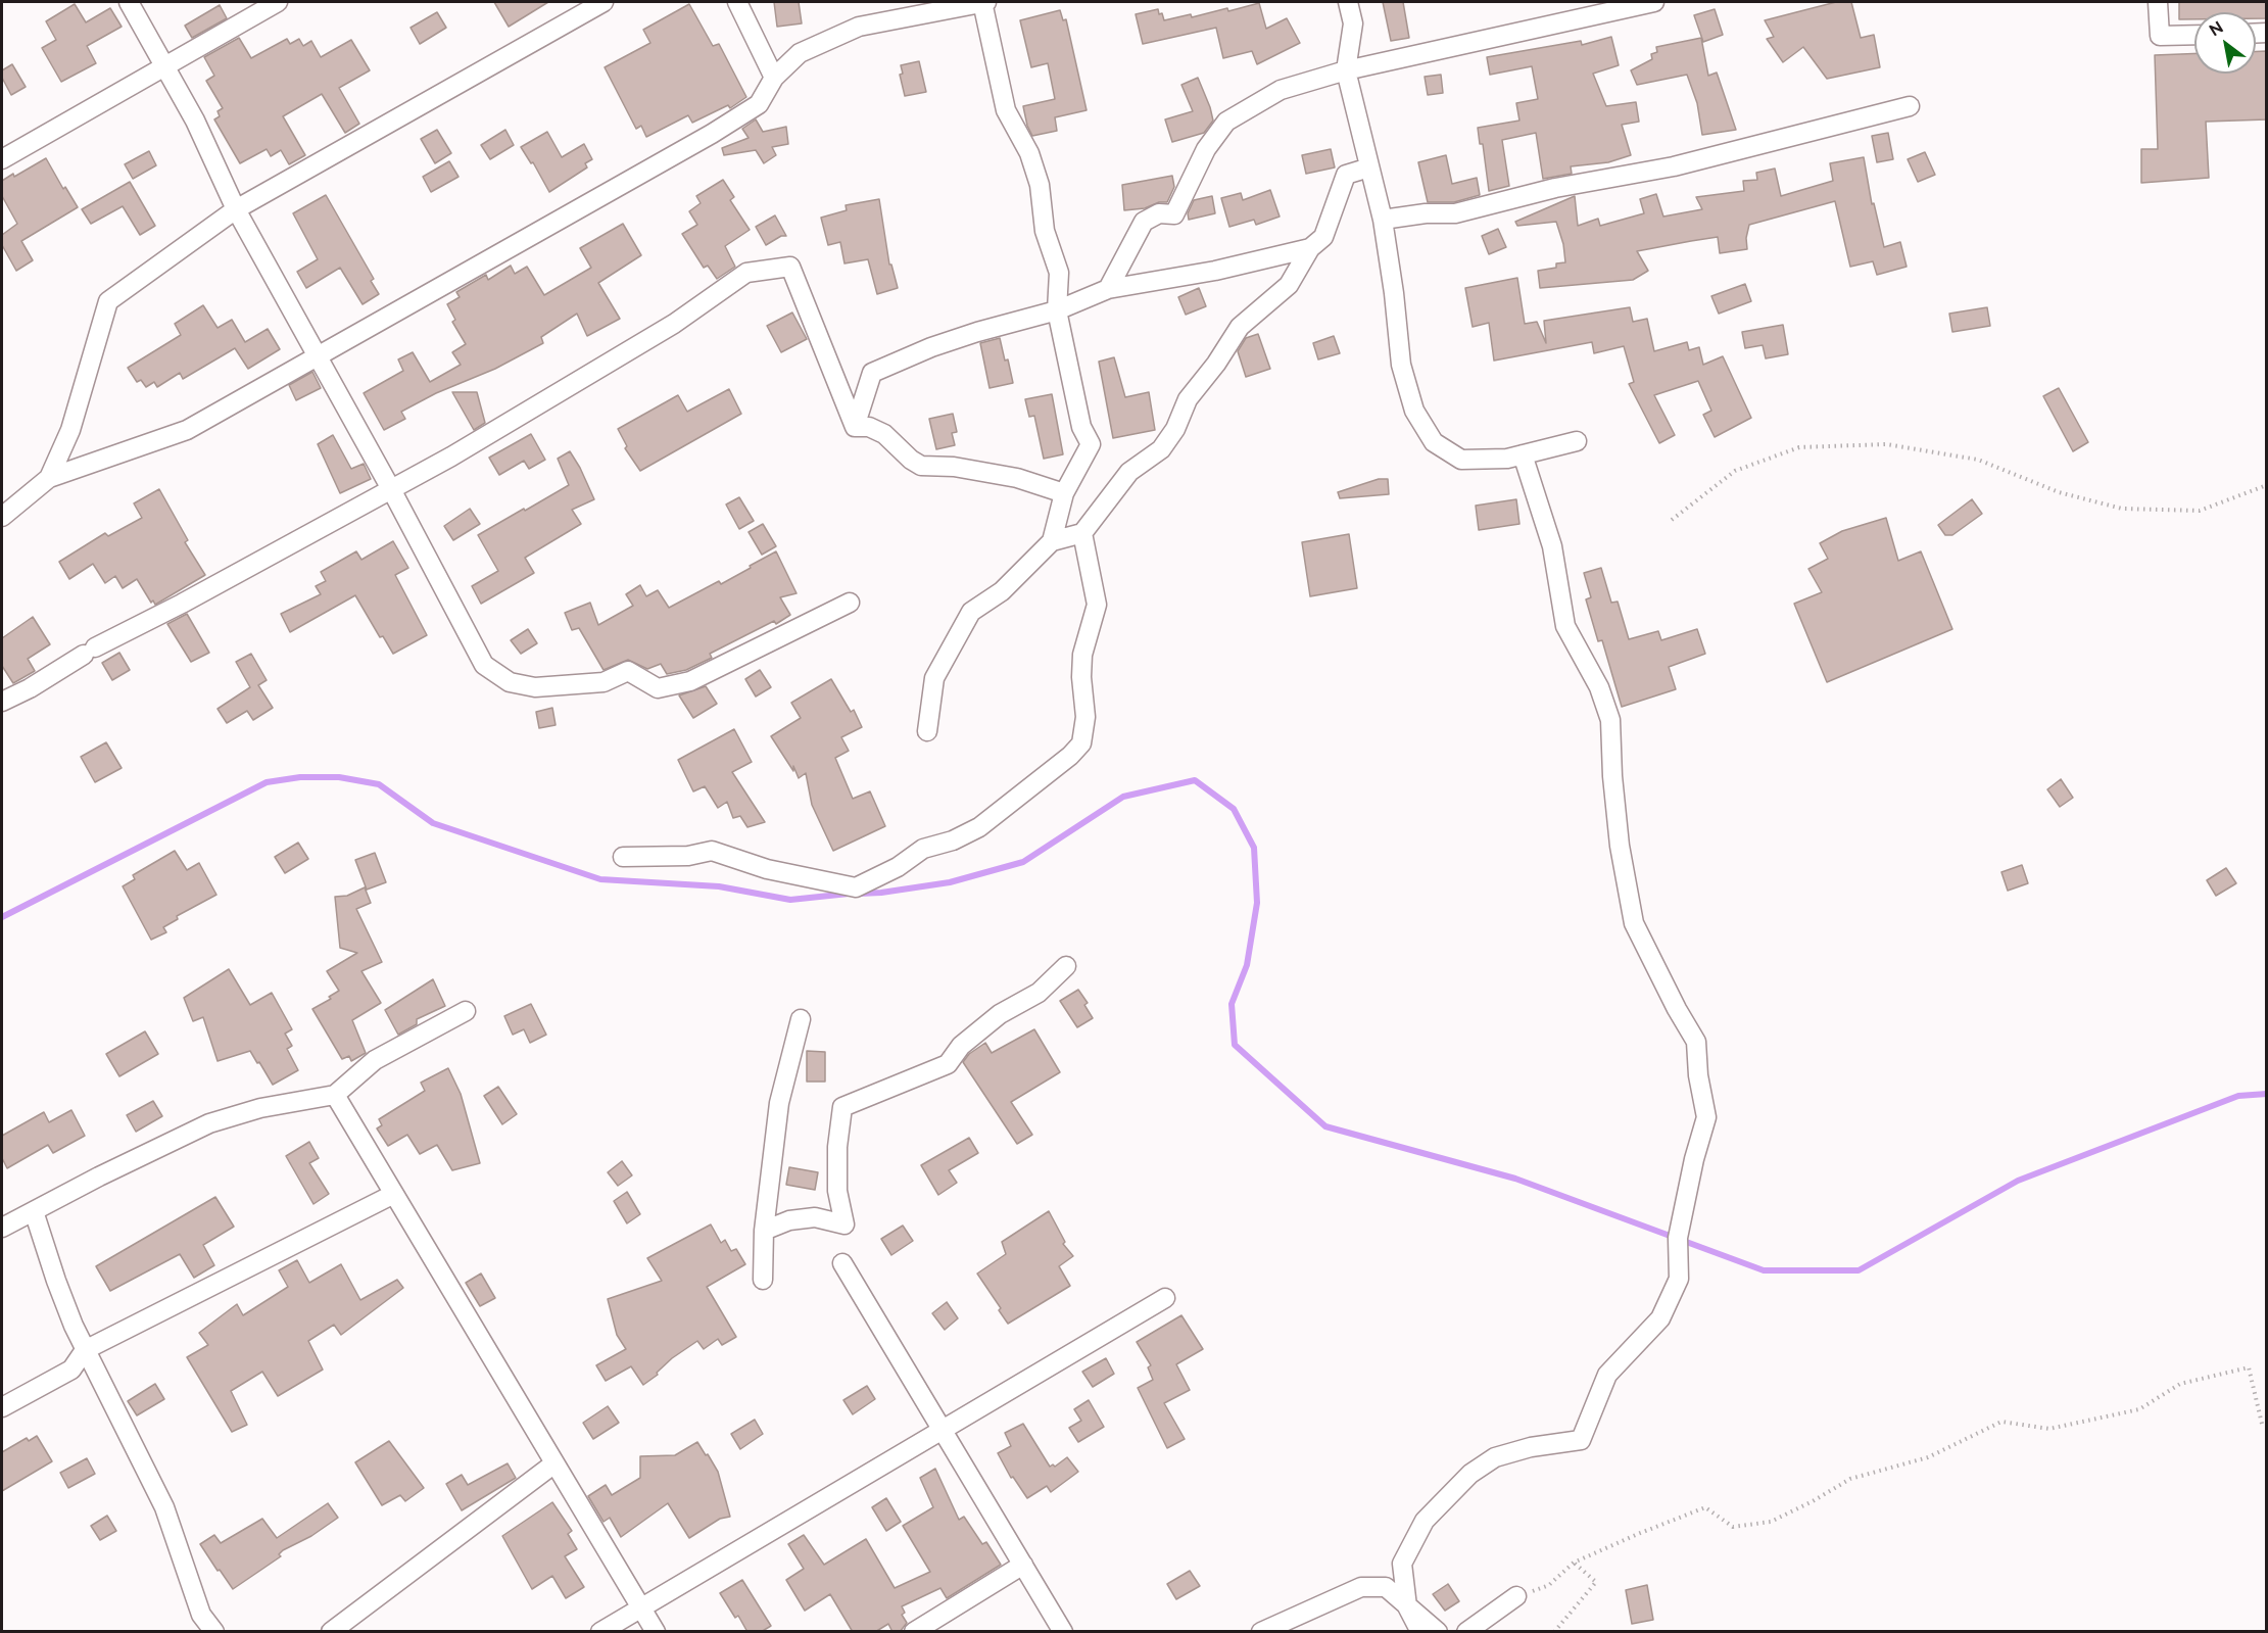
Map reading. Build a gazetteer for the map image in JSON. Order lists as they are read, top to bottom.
{
  "north": "top left"
}
